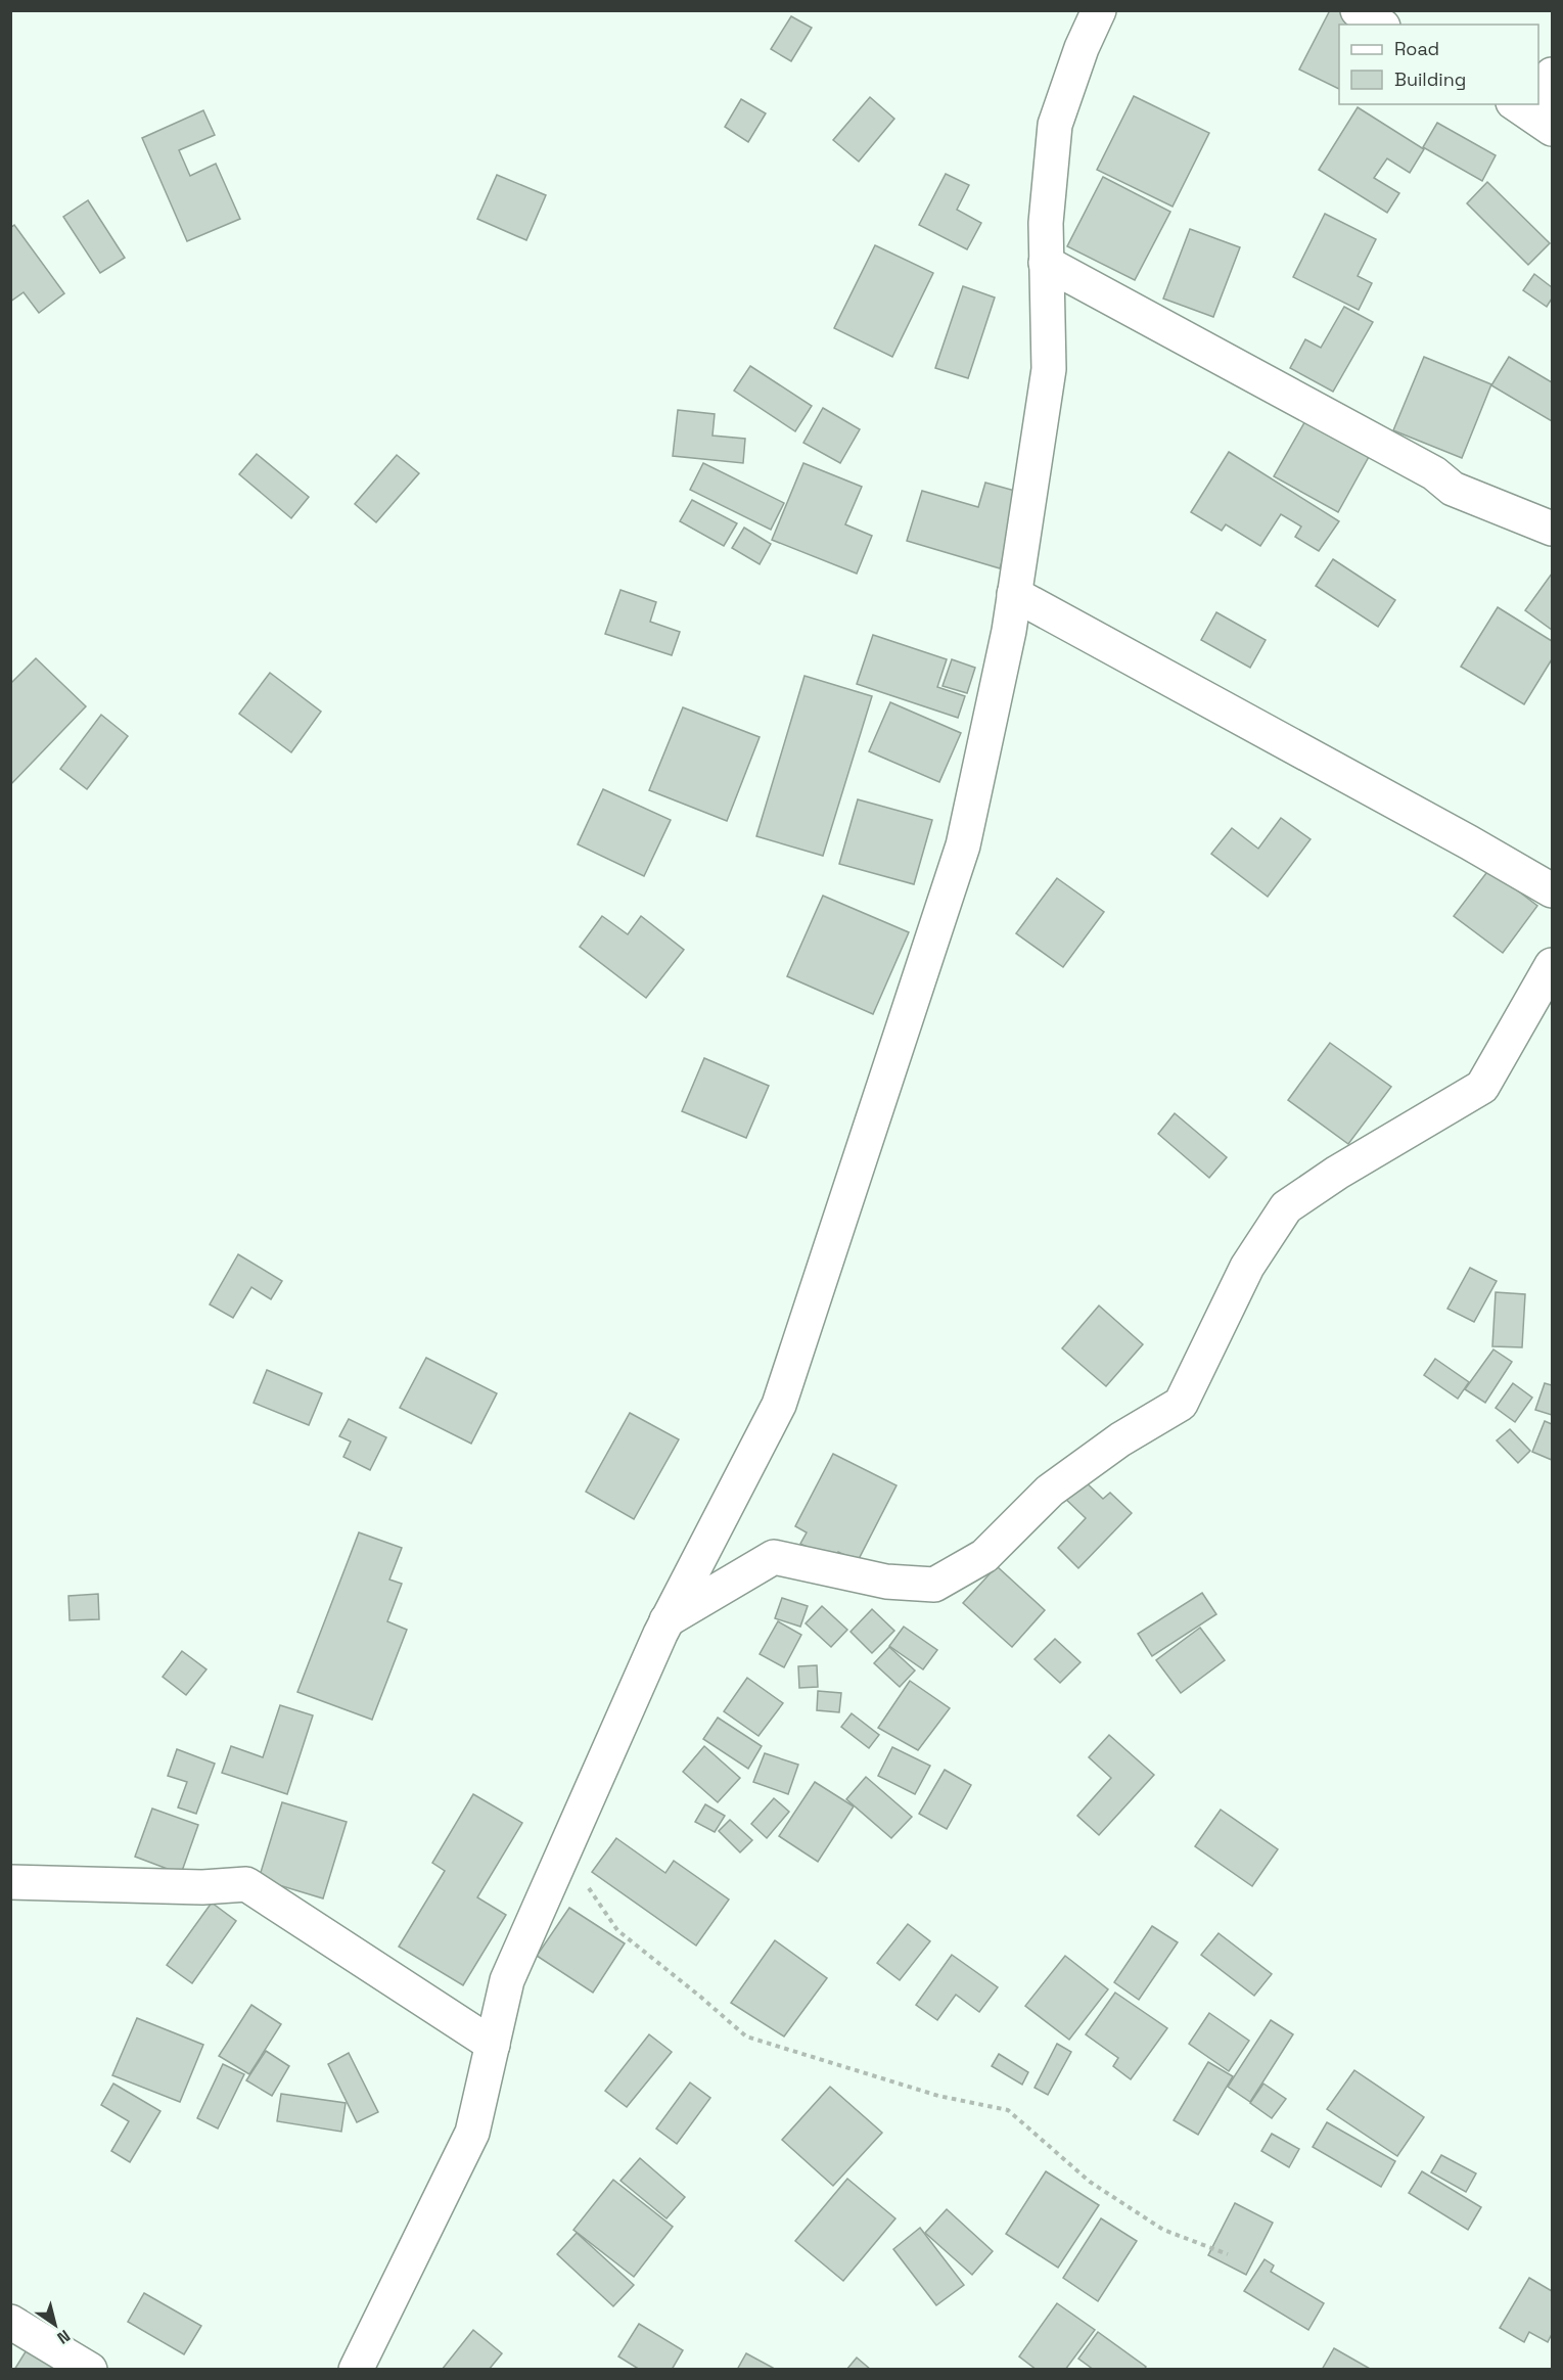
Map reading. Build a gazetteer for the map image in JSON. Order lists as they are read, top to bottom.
{
  "legend": ["Road", "Building"],
  "north": "bottom right"
}
